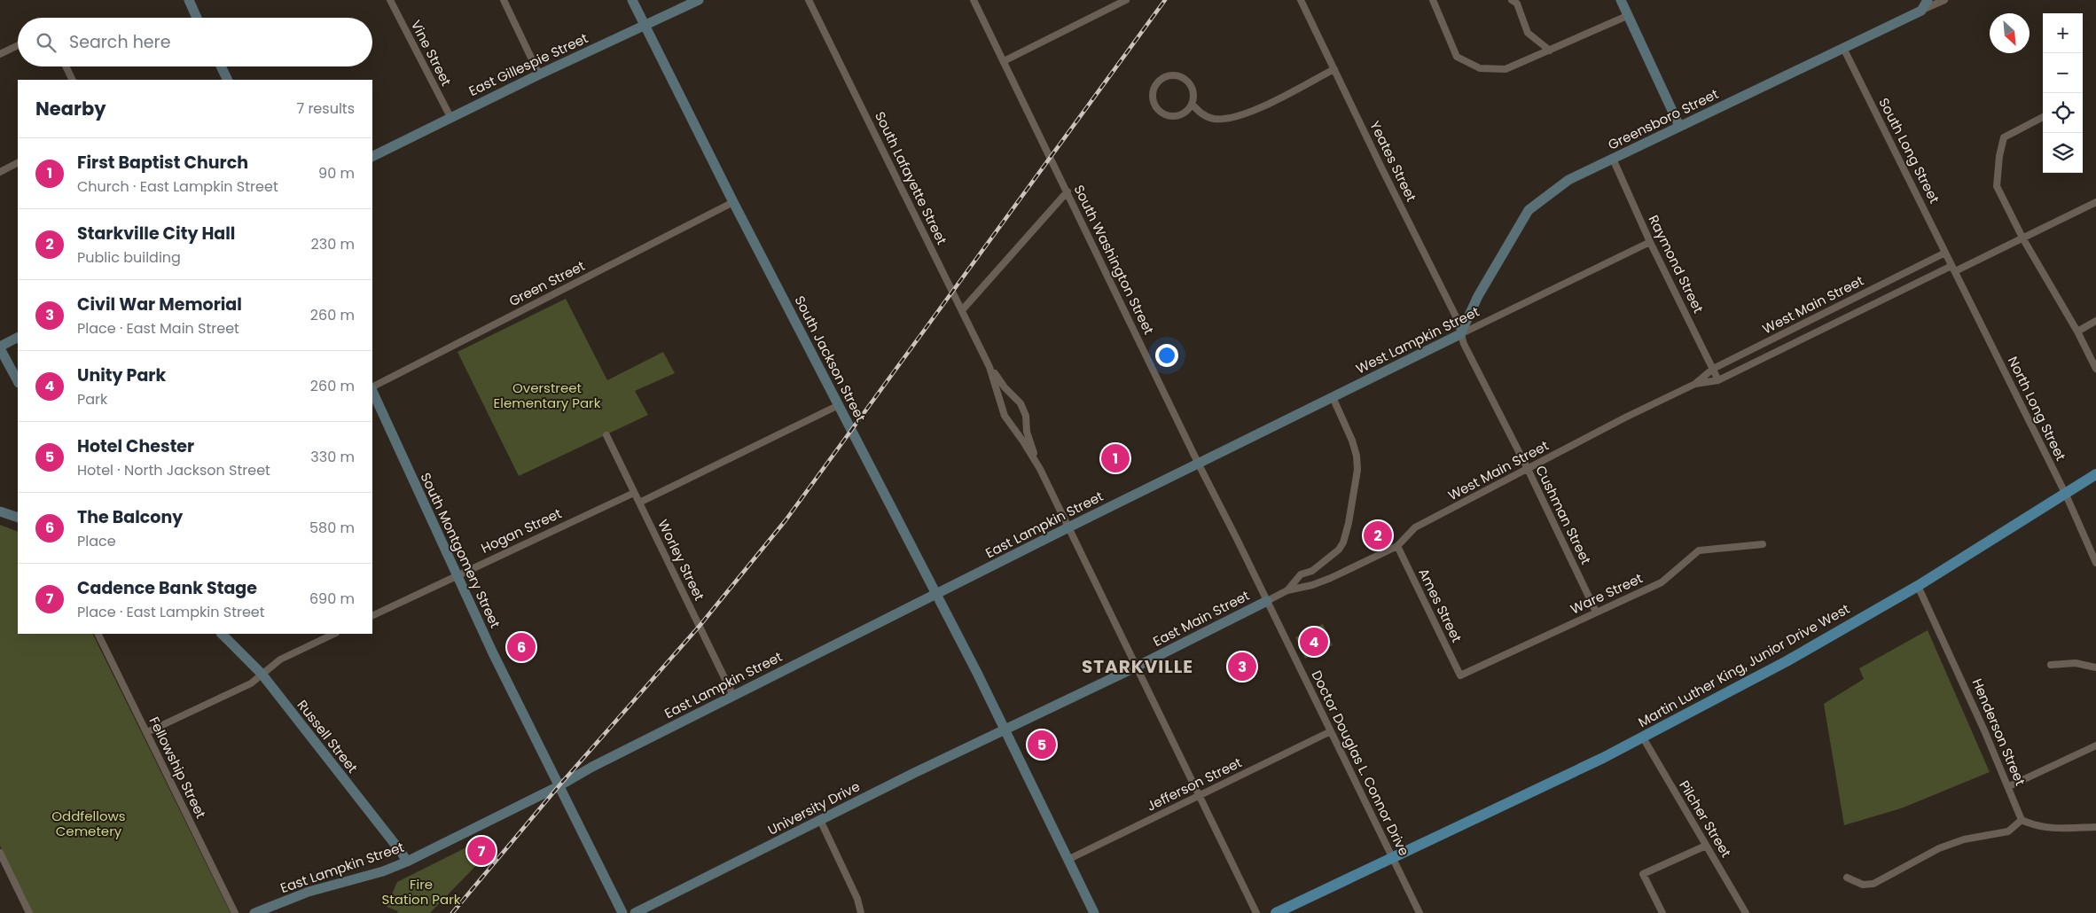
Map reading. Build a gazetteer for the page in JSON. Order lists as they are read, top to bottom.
{
  "streets": {
    "main road": ["Martin Luther King, Junior Drive West"],
    "street": [
      "Vine Street",
      "East Gillespie Street",
      "Greensboro Street",
      "South Long Street",
      "Yeates Street",
      "South Lafayette Street",
      "South Washington Street",
      "Raymond Street",
      "Green Street",
      "West Main Street",
      "West Lampkin Street",
      "South Jackson Street",
      "North Long Street",
      "Cushman Street",
      "East Lampkin Street",
      "Hogan Street",
      "South Montgomery Street",
      "Worley Street",
      "Ware Street",
      "Ames Street",
      "East Main Street",
      "Henderson Street",
      "Russell Street",
      "Doctor Douglas L. Connor Drive",
      "Fellowship Street",
      "Jefferson Street",
      "University Drive",
      "Pilcher Street"
    ]
  },
  "crossings": [
    ["Vine Street", "East Gillespie Street"],
    ["East Gillespie Street", "South Jackson Street"],
    ["Greensboro Street", "South Long Street"],
    ["Greensboro Street", "Yeates Street"],
    ["Greensboro Street", "Raymond Street"],
    ["Greensboro Street", "West Lampkin Street"],
    ["Greensboro Street", "Cushman Street"],
    ["South Long Street", "West Main Street"],
    ["South Long Street", "North Long Street"],
    ["Yeates Street", "West Lampkin Street"],
    ["Yeates Street", "Cushman Street"],
    ["South Lafayette Street", "East Lampkin Street"],
    ["South Lafayette Street", "East Main Street"],
    ["South Lafayette Street", "Jefferson Street"],
    ["South Washington Street", "West Main Street"],
    ["South Washington Street", "West Lampkin Street"],
    ["South Washington Street", "East Lampkin Street"],
    ["South Washington Street", "East Main Street"],
    ["South Washington Street", "Doctor Douglas L. Connor Drive"],
    ["Raymond Street", "West Main Street"],
    ["Raymond Street", "West Lampkin Street"],
    ["Green Street", "South Jackson Street"],
    ["West Main Street", "North Long Street"],
    ["West Main Street", "Cushman Street"],
    ["West Main Street", "Ames Street"],
    ["West Main Street", "East Main Street"],
    ["West Main Street", "Doctor Douglas L. Connor Drive"],
    ["West Lampkin Street", "Cushman Street"],
    ["West Lampkin Street", "East Lampkin Street"],
    ["South Jackson Street", "East Lampkin Street"],
    ["South Jackson Street", "East Main Street"],
    ["South Jackson Street", "Jefferson Street"],
    ["South Jackson Street", "University Drive"],
    ["North Long Street", "Martin Luther King, Junior Drive West"],
    ["Cushman Street", "Ware Street"],
    ["East Lampkin Street", "South Montgomery Street"],
    ["East Lampkin Street", "Worley Street"],
    ["East Lampkin Street", "Russell Street"],
    ["Hogan Street", "South Montgomery Street"],
    ["Hogan Street", "Worley Street"],
    ["Ware Street", "Ames Street"],
    ["East Main Street", "Doctor Douglas L. Connor Drive"],
    ["East Main Street", "University Drive"],
    ["Martin Luther King, Junior Drive West", "Henderson Street"],
    ["Martin Luther King, Junior Drive West", "Doctor Douglas L. Connor Drive"],
    ["Martin Luther King, Junior Drive West", "Pilcher Street"],
    ["Doctor Douglas L. Connor Drive", "Jefferson Street"]
  ],
  "districts": ["STARKVILLE"],
  "parks": ["Overstreet Elementary Park", "Oddfellows Cemetery", "Fire Station Park"],
  "north": "bottom right",
  "page": {
    "map_buttons": ["+", "−"],
    "search": "Search here",
    "heading": ["Nearby", "7 results"],
    "list": [
      {
        "mark": "1",
        "name": "First Baptist Church",
        "note": "Church · East Lampkin Street",
        "value": "90 m"
      },
      {
        "mark": "2",
        "name": "Starkville City Hall",
        "note": "Public building",
        "value": "230 m"
      },
      {
        "mark": "3",
        "name": "Civil War Memorial",
        "note": "Place · East Main Street",
        "value": "260 m"
      },
      {
        "mark": "4",
        "name": "Unity Park",
        "note": "Park",
        "value": "260 m"
      },
      {
        "mark": "5",
        "name": "Hotel Chester",
        "note": "Hotel · North Jackson Street",
        "value": "330 m"
      },
      {
        "mark": "6",
        "name": "The Balcony",
        "note": "Place",
        "value": "580 m"
      },
      {
        "mark": "7",
        "name": "Cadence Bank Stage",
        "note": "Place · East Lampkin Street",
        "value": "690 m"
      }
    ],
    "pins": [
      "1",
      "2",
      "4",
      "6",
      "3",
      "5",
      "7"
    ]
  }
}
